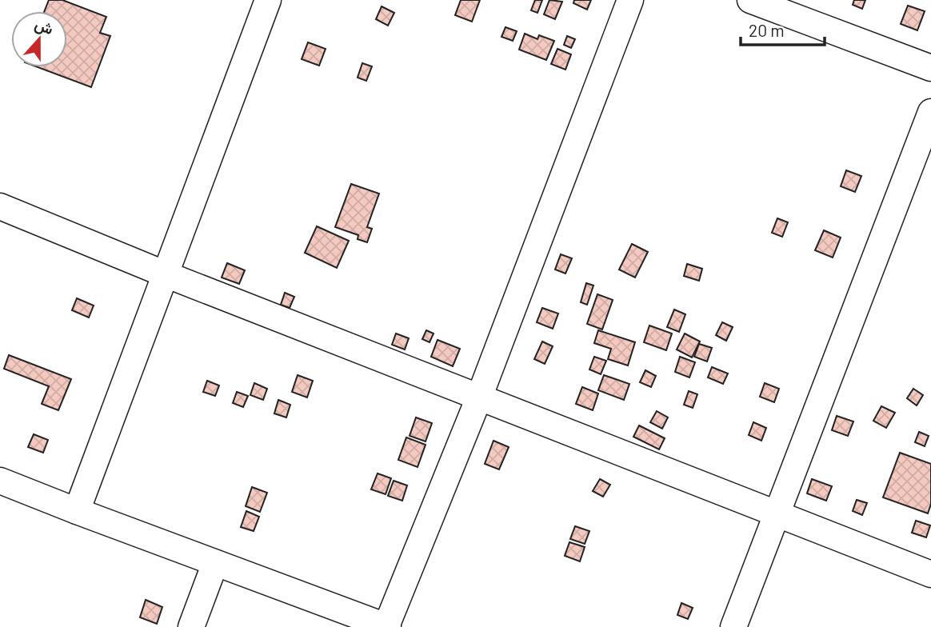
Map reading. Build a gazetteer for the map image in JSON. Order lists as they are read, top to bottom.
{
  "scale_bar": "20 m",
  "north": "top"
}
